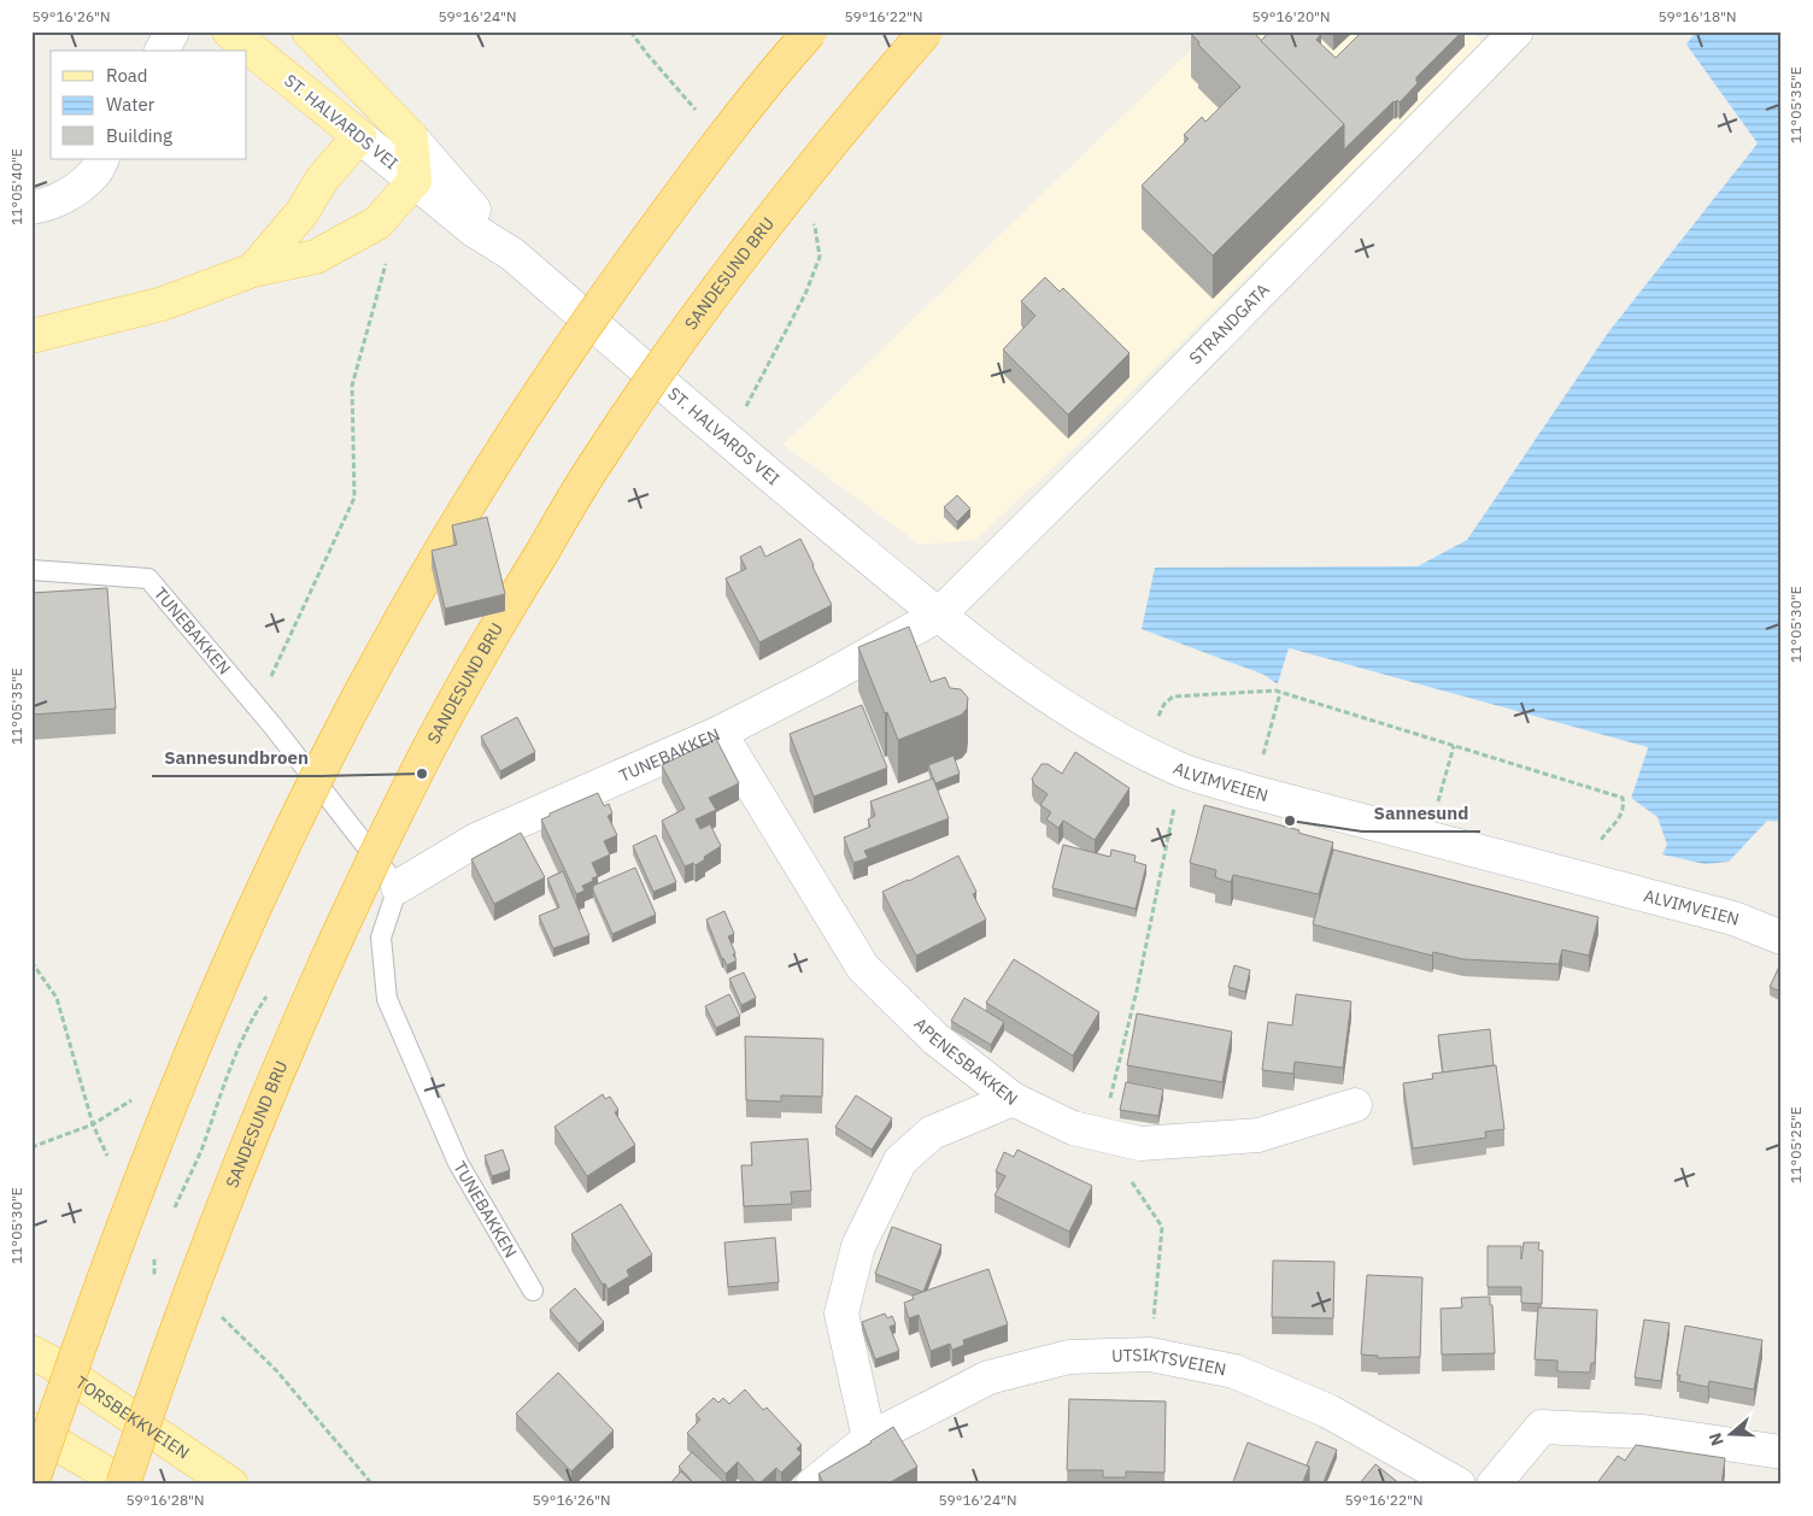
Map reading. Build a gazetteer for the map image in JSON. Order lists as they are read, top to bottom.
{
  "streets": {
    "highway": ["SANDESUND BRU"],
    "main road": ["ST. HALVARDS VEI", "TORSBEKKVEIEN"],
    "street": [
      "STRANDGATA",
      "TUNEBAKKEN",
      "ALVIMVEIEN",
      "APENESBAKKEN",
      "UTSIKTSVEIEN"
    ]
  },
  "crossings": [
    ["ST. HALVARDS VEI", "STRANDGATA"],
    ["ST. HALVARDS VEI", "TUNEBAKKEN"],
    ["ST. HALVARDS VEI", "ALVIMVEIEN"],
    ["STRANDGATA", "TUNEBAKKEN"],
    ["STRANDGATA", "ALVIMVEIEN"],
    ["TUNEBAKKEN", "ALVIMVEIEN"],
    ["TUNEBAKKEN", "APENESBAKKEN"]
  ],
  "places": ["Sannesundbroen", "Sannesund"],
  "legend": ["Road", "Water", "Building"],
  "north": "left",
  "coordinates": [
    "59°16'26\"N",
    "59°16'24\"N",
    "59°16'22\"N",
    "59°16'20\"N",
    "59°16'18\"N",
    "11°05'35\"E",
    "11°05'40\"E",
    "11°05'30\"E",
    "11°05'25\"E",
    "59°16'28\"N"
  ]
}
